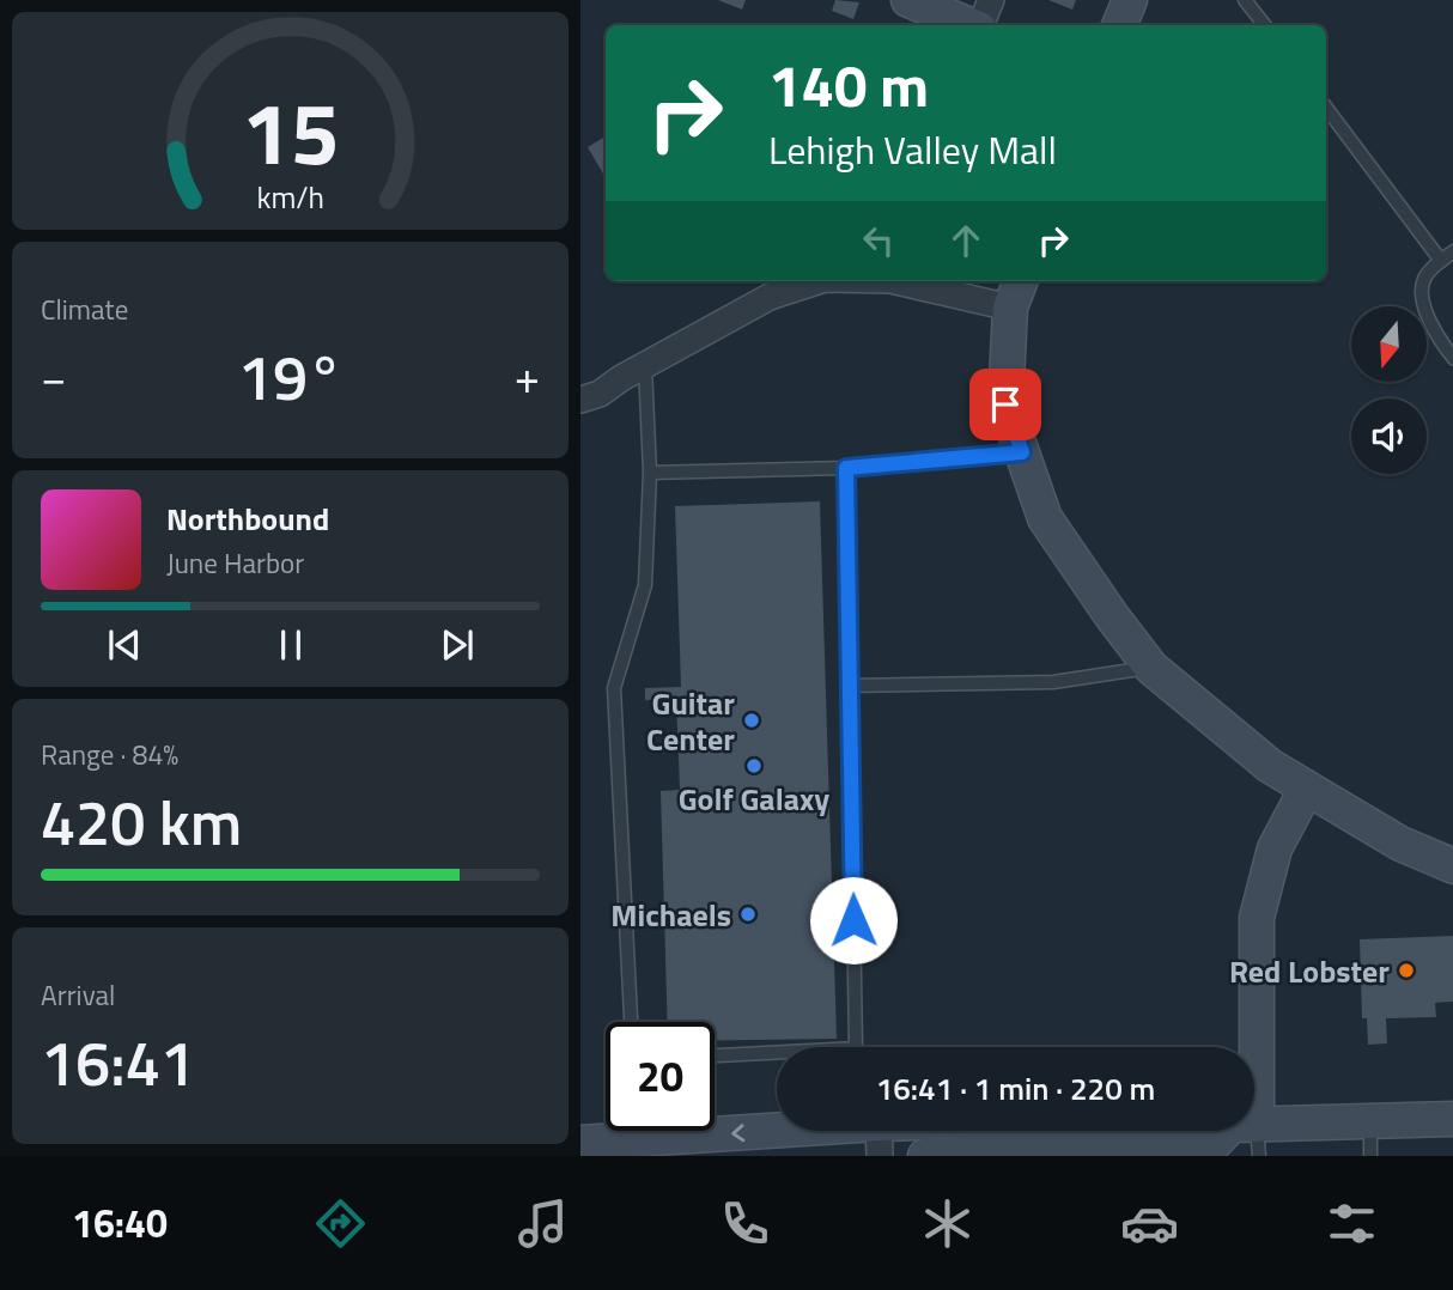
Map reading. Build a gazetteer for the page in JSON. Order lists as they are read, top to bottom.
{
  "places": [
    "Guitar Center",
    "Golf Galaxy",
    "Michaels",
    "Red Lobster"
  ],
  "north": "bottom",
  "page": {
    "turn": ["140 m", "Lehigh Valley Mall"],
    "tile": [
      "Climate",
      ["Range · 84%", "420 km"],
      ["Arrival", "16:41"]
    ],
    "heat": ["−", "19°", "+"],
    "song": ["Northbound", "June Harbor"],
    "limit": "20",
    "trip": "16:41 · 1 min · 220 m",
    "tabs": "16:40",
    "gauge": ["15", "km/h"]
  }
}
